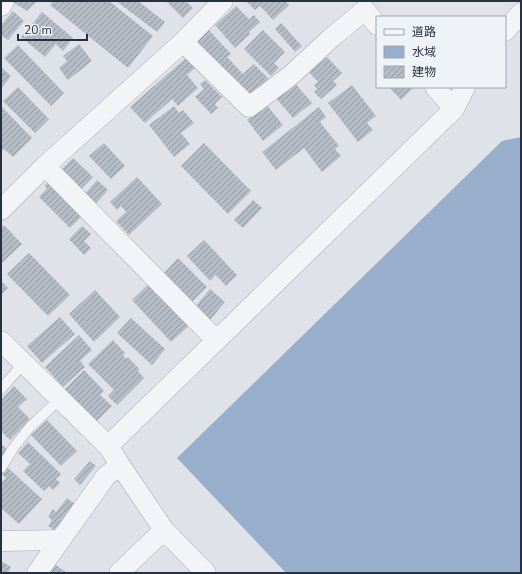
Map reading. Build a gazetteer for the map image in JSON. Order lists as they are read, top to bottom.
{
  "legend": ["道路", "水域", "建物"],
  "scale_bar": "20 m"
}
